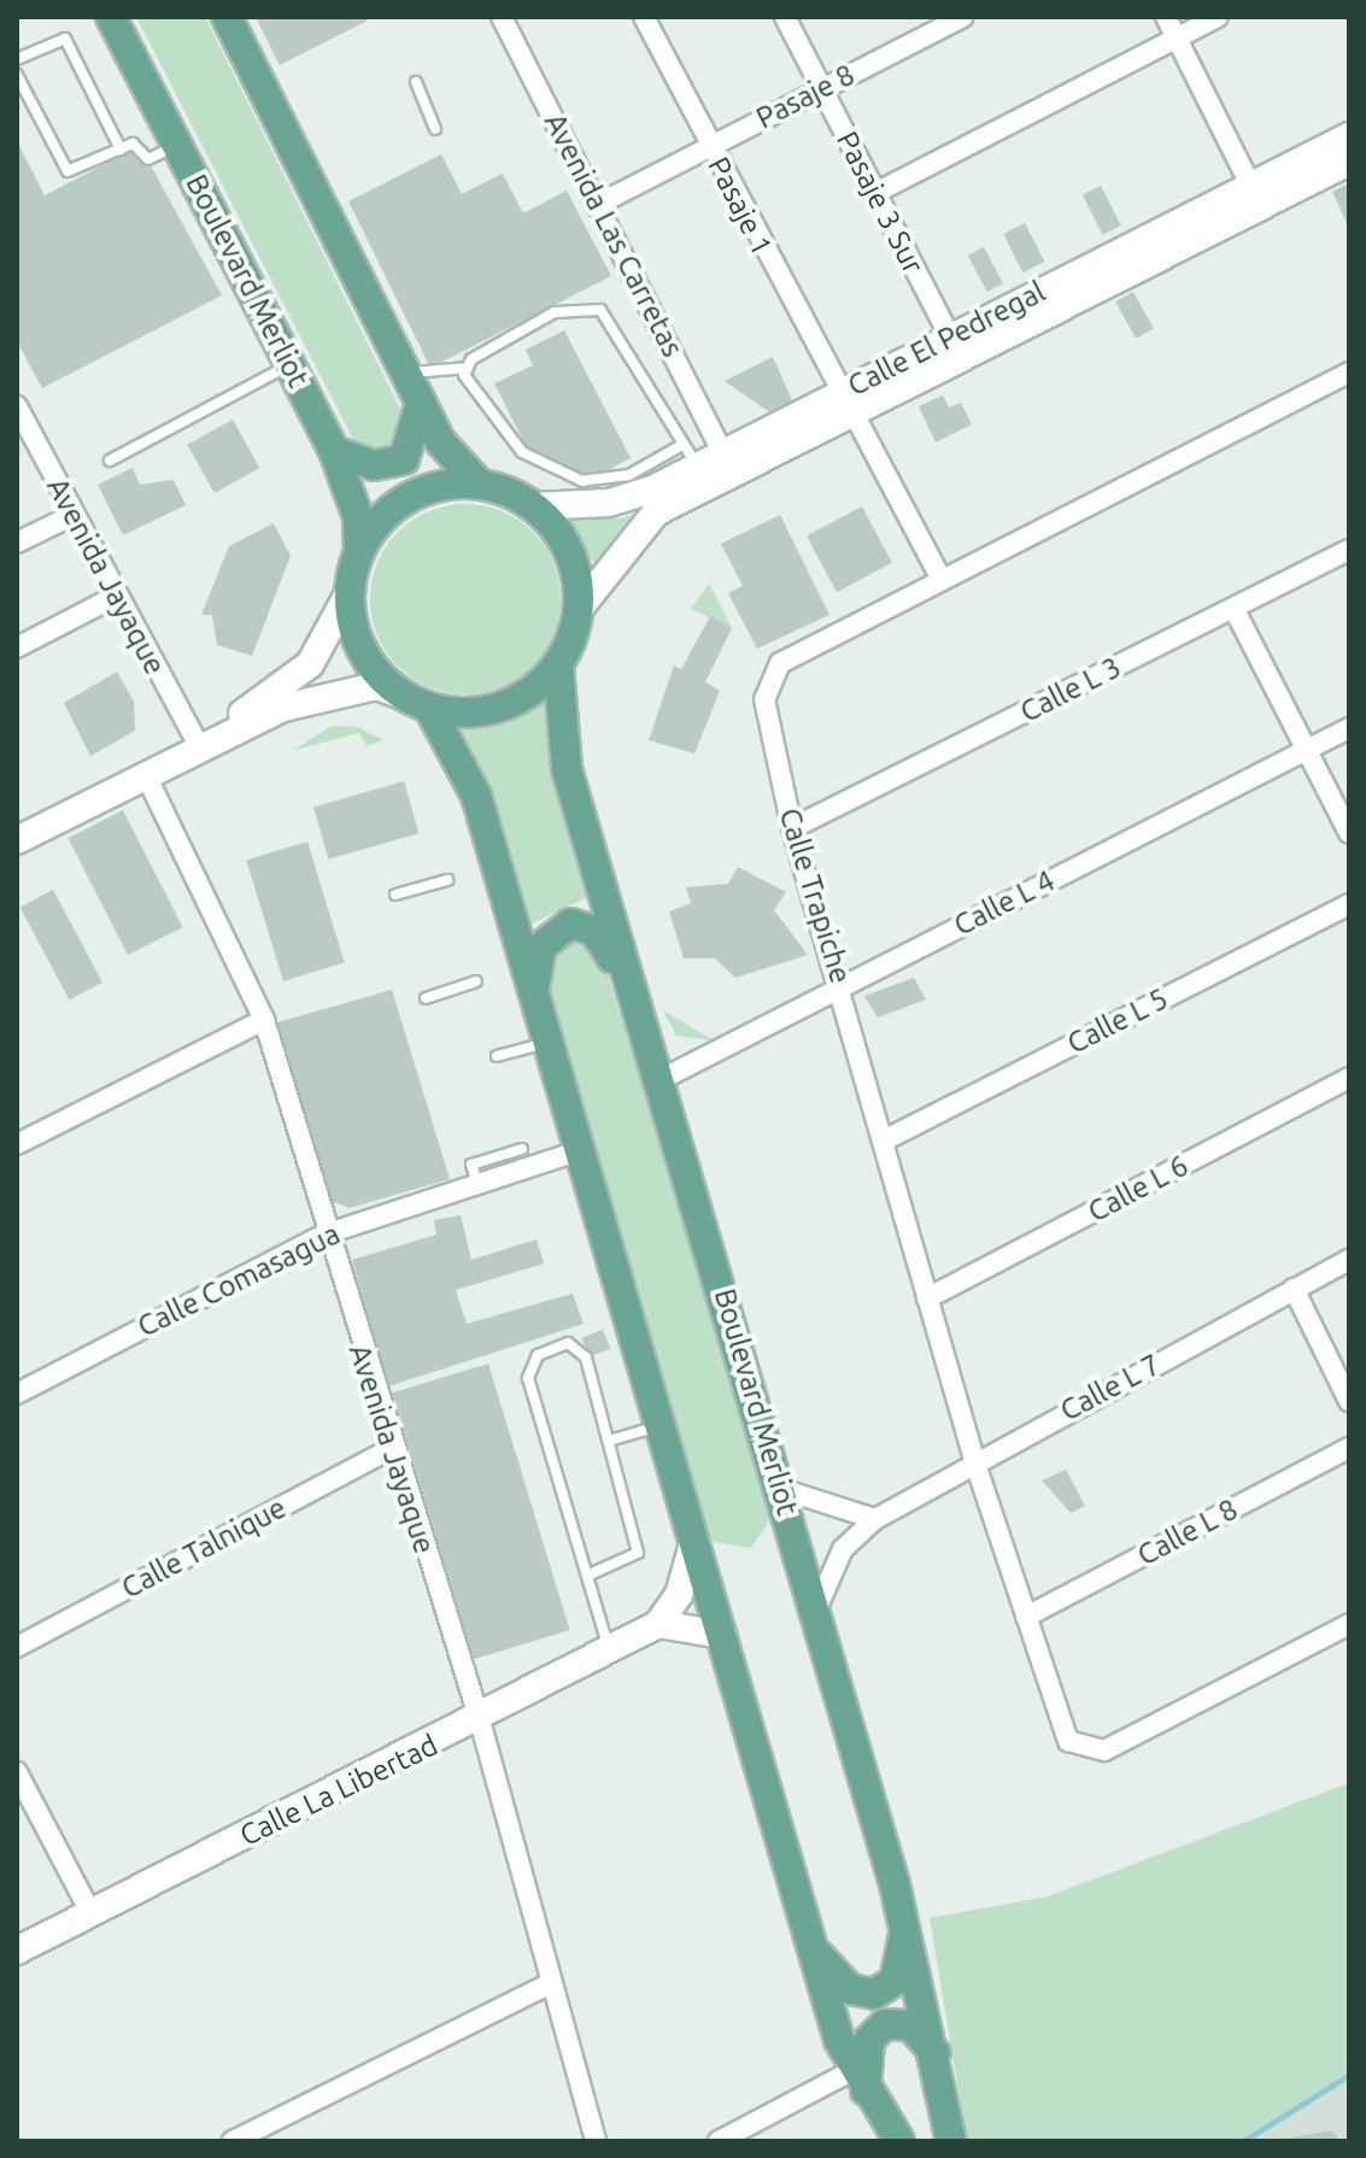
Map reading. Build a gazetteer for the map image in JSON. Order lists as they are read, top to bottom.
{
  "streets": {
    "main road": ["Boulevard Merliot", "Calle El Pedregal", "Calle La Libertad"],
    "street": [
      "Pasaje 8",
      "Pasaje 3 Sur",
      "Pasaje 1",
      "Avenida Las Carretas",
      "Avenida Jayaque",
      "Calle L 3",
      "Calle Trapiche",
      "Calle L 4",
      "Calle L 5",
      "Calle L 6",
      "Calle Comasagua",
      "Calle L 7",
      "Calle L 8",
      "Calle Talnique"
    ]
  },
  "crossings": [
    ["Pasaje 8", "Pasaje 3 Sur"],
    ["Pasaje 8", "Pasaje 1"],
    ["Pasaje 8", "Avenida Las Carretas"],
    ["Pasaje 3 Sur", "Calle El Pedregal"],
    ["Pasaje 1", "Calle El Pedregal"],
    ["Pasaje 1", "Calle Trapiche"],
    ["Avenida Las Carretas", "Calle El Pedregal"],
    ["Boulevard Merliot", "Calle El Pedregal"],
    ["Boulevard Merliot", "Calle L 4"],
    ["Boulevard Merliot", "Calle L 7"],
    ["Avenida Jayaque", "Calle Comasagua"],
    ["Avenida Jayaque", "Calle Talnique"],
    ["Avenida Jayaque", "Calle La Libertad"],
    ["Calle L 3", "Calle Trapiche"],
    ["Calle Trapiche", "Calle L 4"],
    ["Calle Trapiche", "Calle L 5"],
    ["Calle Trapiche", "Calle L 6"],
    ["Calle Trapiche", "Calle L 7"],
    ["Calle Trapiche", "Calle L 8"]
  ]
}
